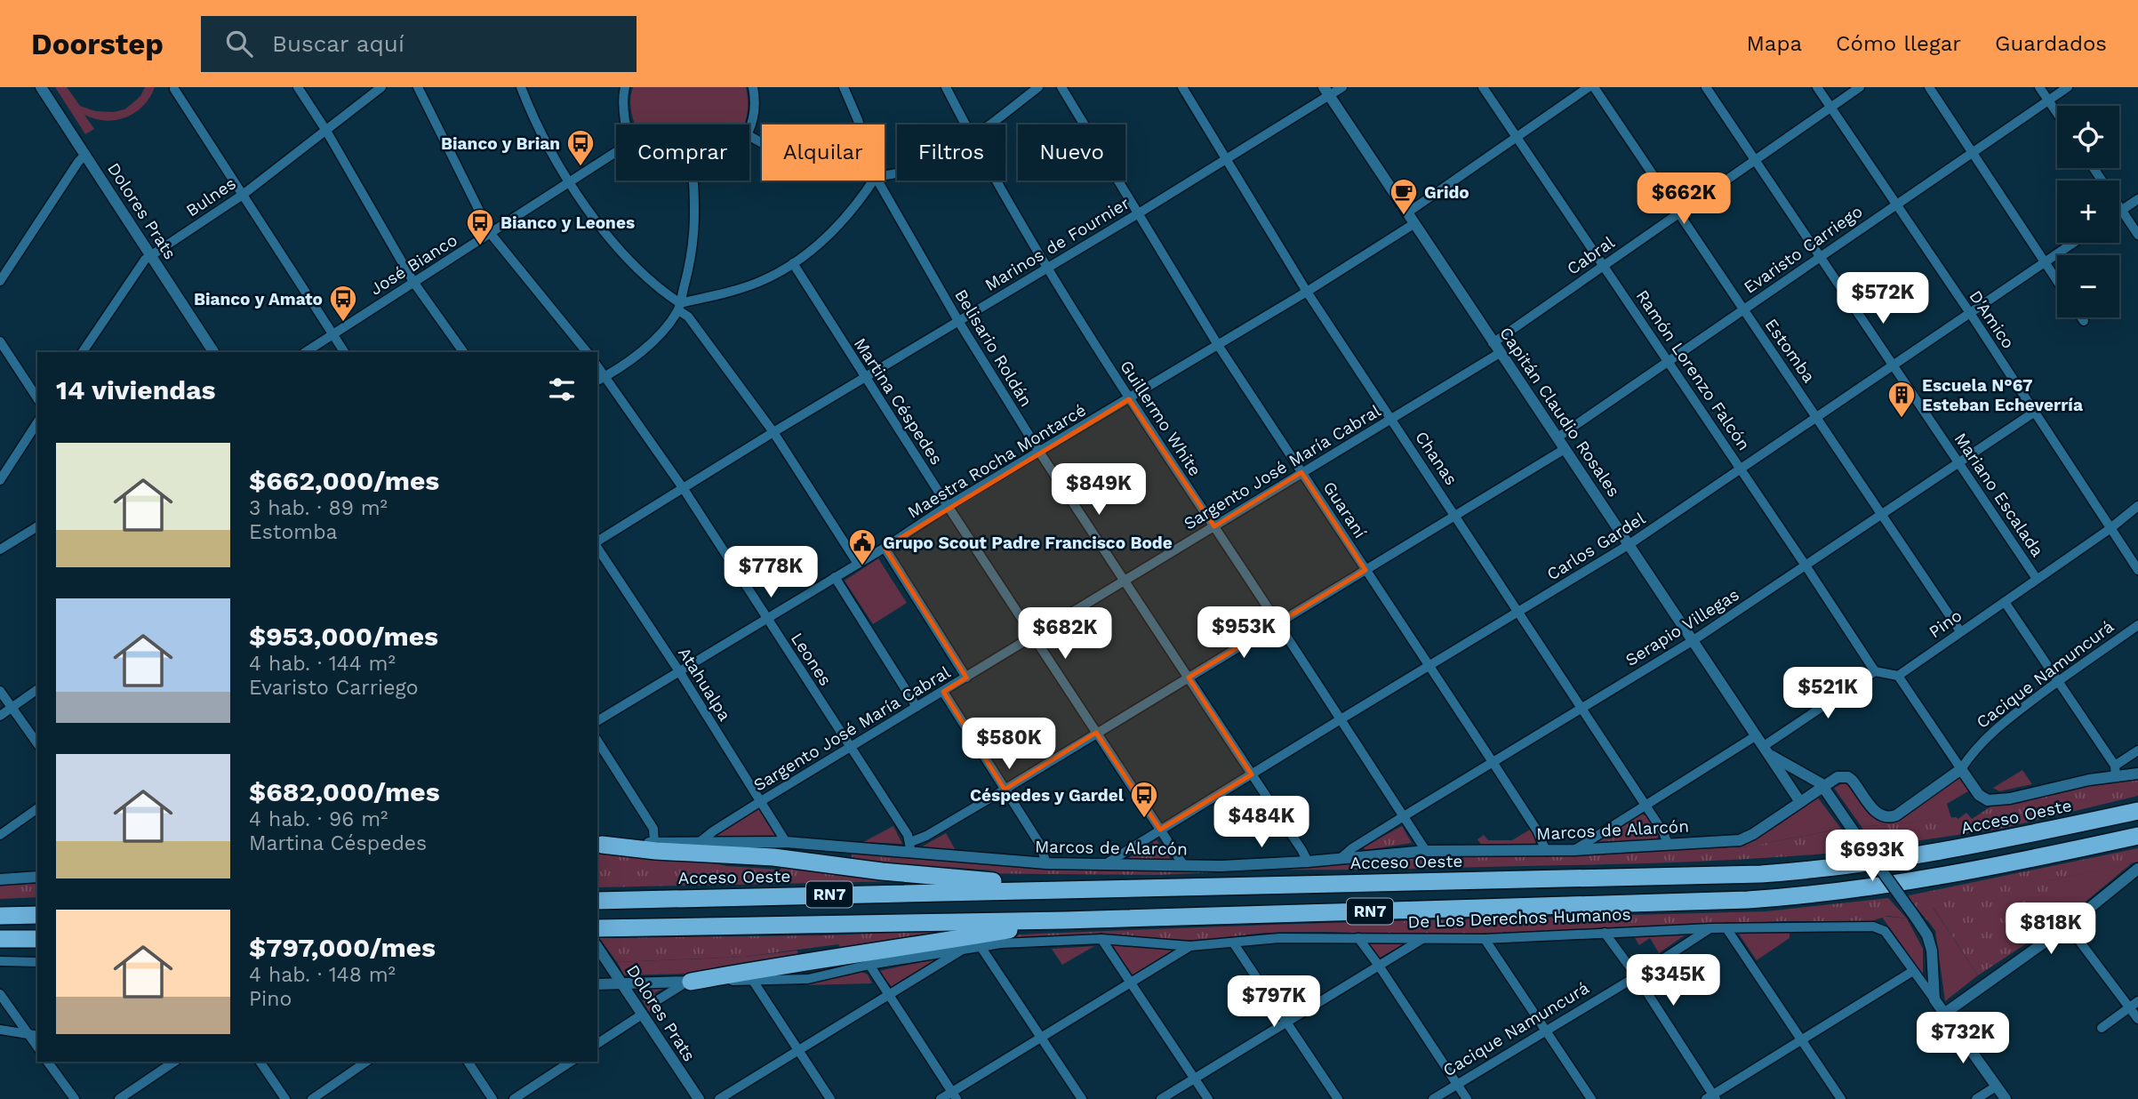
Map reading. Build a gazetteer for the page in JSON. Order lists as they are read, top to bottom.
{
  "streets": {
    "highway": ["Acceso Oeste", "RN7"],
    "street": [
      "Bulnes",
      "Dolores Prats",
      "Marinos de Fournier",
      "Evaristo Carriego",
      "Cabral",
      "José Bianco",
      "D'Amico",
      "Belisario Roldán",
      "Estomba",
      "Ramón Lorenzo Falcón",
      "Martina Céspedes",
      "Capitán Claudio Rosales",
      "Guillermo White",
      "Chanas",
      "Maestra Rocha Montarcé",
      "Sargento José María Cabral",
      "Mariano Escalada",
      "Guaraní",
      "Carlos Gardel",
      "Pino",
      "Serapio Villegas",
      "Leones",
      "Cacique Namuncurá",
      "Atahualpa",
      "Marcos de Alarcón",
      "De Los Derechos Humanos"
    ]
  },
  "crossings": [
    ["Bulnes", "Dolores Prats"],
    ["Dolores Prats", "De Los Derechos Humanos"],
    ["Marinos de Fournier", "Belisario Roldán"],
    ["Marinos de Fournier", "Martina Céspedes"],
    ["Marinos de Fournier", "Capitán Claudio Rosales"],
    ["Marinos de Fournier", "Guillermo White"],
    ["Marinos de Fournier", "Chanas"],
    ["Marinos de Fournier", "Guaraní"],
    ["Marinos de Fournier", "Leones"],
    ["Evaristo Carriego", "D'Amico"],
    ["Evaristo Carriego", "Estomba"],
    ["Evaristo Carriego", "Ramón Lorenzo Falcón"],
    ["Evaristo Carriego", "Capitán Claudio Rosales"],
    ["Evaristo Carriego", "Mariano Escalada"],
    ["Cabral", "D'Amico"],
    ["Cabral", "Estomba"],
    ["Cabral", "Ramón Lorenzo Falcón"],
    ["Cabral", "Capitán Claudio Rosales"],
    ["Cabral", "Sargento José María Cabral"],
    ["Cabral", "Mariano Escalada"],
    ["D'Amico", "Carlos Gardel"],
    ["D'Amico", "Pino"],
    ["D'Amico", "Serapio Villegas"],
    ["Belisario Roldán", "Maestra Rocha Montarcé"],
    ["Belisario Roldán", "Sargento José María Cabral"],
    ["Belisario Roldán", "Carlos Gardel"],
    ["Belisario Roldán", "Marcos de Alarcón"],
    ["Estomba", "Carlos Gardel"],
    ["Estomba", "Pino"],
    ["Estomba", "Serapio Villegas"],
    ["Ramón Lorenzo Falcón", "Carlos Gardel"],
    ["Ramón Lorenzo Falcón", "Serapio Villegas"],
    ["Martina Céspedes", "Maestra Rocha Montarcé"],
    ["Martina Céspedes", "Sargento José María Cabral"],
    ["Martina Céspedes", "Carlos Gardel"],
    ["Martina Céspedes", "Marcos de Alarcón"],
    ["Capitán Claudio Rosales", "Maestra Rocha Montarcé"],
    ["Capitán Claudio Rosales", "Sargento José María Cabral"],
    ["Capitán Claudio Rosales", "Carlos Gardel"],
    ["Capitán Claudio Rosales", "Serapio Villegas"],
    ["Capitán Claudio Rosales", "Marcos de Alarcón"],
    ["Guillermo White", "Maestra Rocha Montarcé"],
    ["Guillermo White", "Sargento José María Cabral"],
    ["Guillermo White", "Carlos Gardel"],
    ["Guillermo White", "Serapio Villegas"],
    ["Guillermo White", "Marcos de Alarcón"],
    ["Chanas", "Maestra Rocha Montarcé"],
    ["Chanas", "Sargento José María Cabral"],
    ["Chanas", "Carlos Gardel"],
    ["Chanas", "Serapio Villegas"],
    ["Chanas", "Marcos de Alarcón"],
    ["Maestra Rocha Montarcé", "Guaraní"],
    ["Maestra Rocha Montarcé", "Leones"],
    ["Maestra Rocha Montarcé", "Atahualpa"],
    ["Sargento José María Cabral", "Guaraní"],
    ["Sargento José María Cabral", "Leones"],
    ["Sargento José María Cabral", "Atahualpa"],
    ["Sargento José María Cabral", "Marcos de Alarcón"],
    ["Mariano Escalada", "Carlos Gardel"],
    ["Mariano Escalada", "Pino"],
    ["Mariano Escalada", "Serapio Villegas"],
    ["Guaraní", "Carlos Gardel"],
    ["Guaraní", "Serapio Villegas"],
    ["Guaraní", "Marcos de Alarcón"],
    ["Carlos Gardel", "Marcos de Alarcón"],
    ["Serapio Villegas", "Marcos de Alarcón"],
    ["Leones", "Marcos de Alarcón"],
    ["Cacique Namuncurá", "Marcos de Alarcón"],
    ["Cacique Namuncurá", "De Los Derechos Humanos"],
    ["Atahualpa", "Marcos de Alarcón"]
  ],
  "places": {
    "bus stop": [
      "Bianco y Brian",
      "Bianco y Leones",
      "Bianco y Amato",
      "Céspedes y Gardel"
    ],
    "cafe": ["Grido"],
    "building": ["Escuela N°67 Esteban Echeverría"],
    "public building": ["Grupo Scout Padre Francisco Bode"]
  },
  "page": {
    "header": "Doorstep",
    "search": "Buscar aquí",
    "nav": ["Mapa", "Cómo llegar", "Guardados"],
    "map_buttons": ["+", "−"],
    "chip": [
      "Comprar",
      "Alquilar",
      "Filtros",
      "Nuevo"
    ],
    "price": [
      "$662K",
      "$572K",
      "$849K",
      "$778K",
      "$953K",
      "$682K",
      "$521K",
      "$580K",
      "$484K",
      "$693K",
      "$818K",
      "$345K",
      "$797K",
      "$732K"
    ],
    "heading": "14 viviendas",
    "list": [
      {
        "name": "$662,000/mes",
        "note": "3 hab. · 89 m² · Estomba"
      },
      {
        "name": "$953,000/mes",
        "note": "4 hab. · 144 m² · Evaristo Carriego"
      },
      {
        "name": "$682,000/mes",
        "note": "4 hab. · 96 m² · Martina Céspedes"
      },
      {
        "name": "$797,000/mes",
        "note": "4 hab. · 148 m² · Pino"
      }
    ]
  }
}
